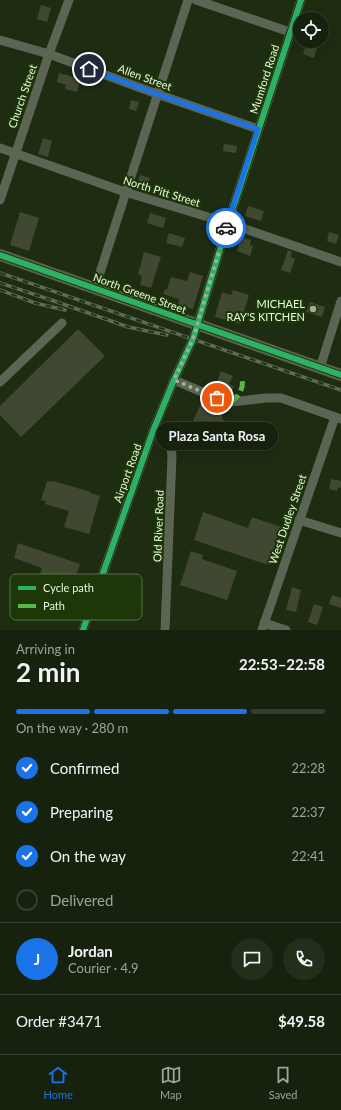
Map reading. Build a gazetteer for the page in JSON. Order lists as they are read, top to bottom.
{
  "streets": {
    "main road": ["North Greene Street"],
    "street": [
      "Allen Street",
      "Mumford Road",
      "Church Street",
      "North Pitt Street",
      "Airport Road",
      "West Dudley Street",
      "Old River Road"
    ]
  },
  "crossings": [
    ["Allen Street", "Mumford Road"],
    ["Allen Street", "Church Street"],
    ["Mumford Road", "North Pitt Street"],
    ["Mumford Road", "North Greene Street"],
    ["Mumford Road", "Airport Road"],
    ["Church Street", "North Pitt Street"],
    ["North Greene Street", "Airport Road"],
    ["Airport Road", "Old River Road"]
  ],
  "places": ["MICHAEL RAY'S KITCHEN", "Plaza Santa Rosa"],
  "legend": ["Cycle path", "Path"],
  "page": {
    "bubble": "Plaza Santa Rosa",
    "heading": ["2 min", "Arriving in", "22:53–22:58"],
    "panel": [
      "Jordan",
      "Courier · 4.9",
      "Order #3471",
      "$49.58"
    ],
    "bar": "On the way · 280 m",
    "list": [
      ["Confirmed", "22:28"],
      ["Preparing", "22:37"],
      ["On the way", "22:41"],
      "Delivered"
    ],
    "round": "J",
    "tabs": ["Home", "Map", "Saved"]
  }
}
